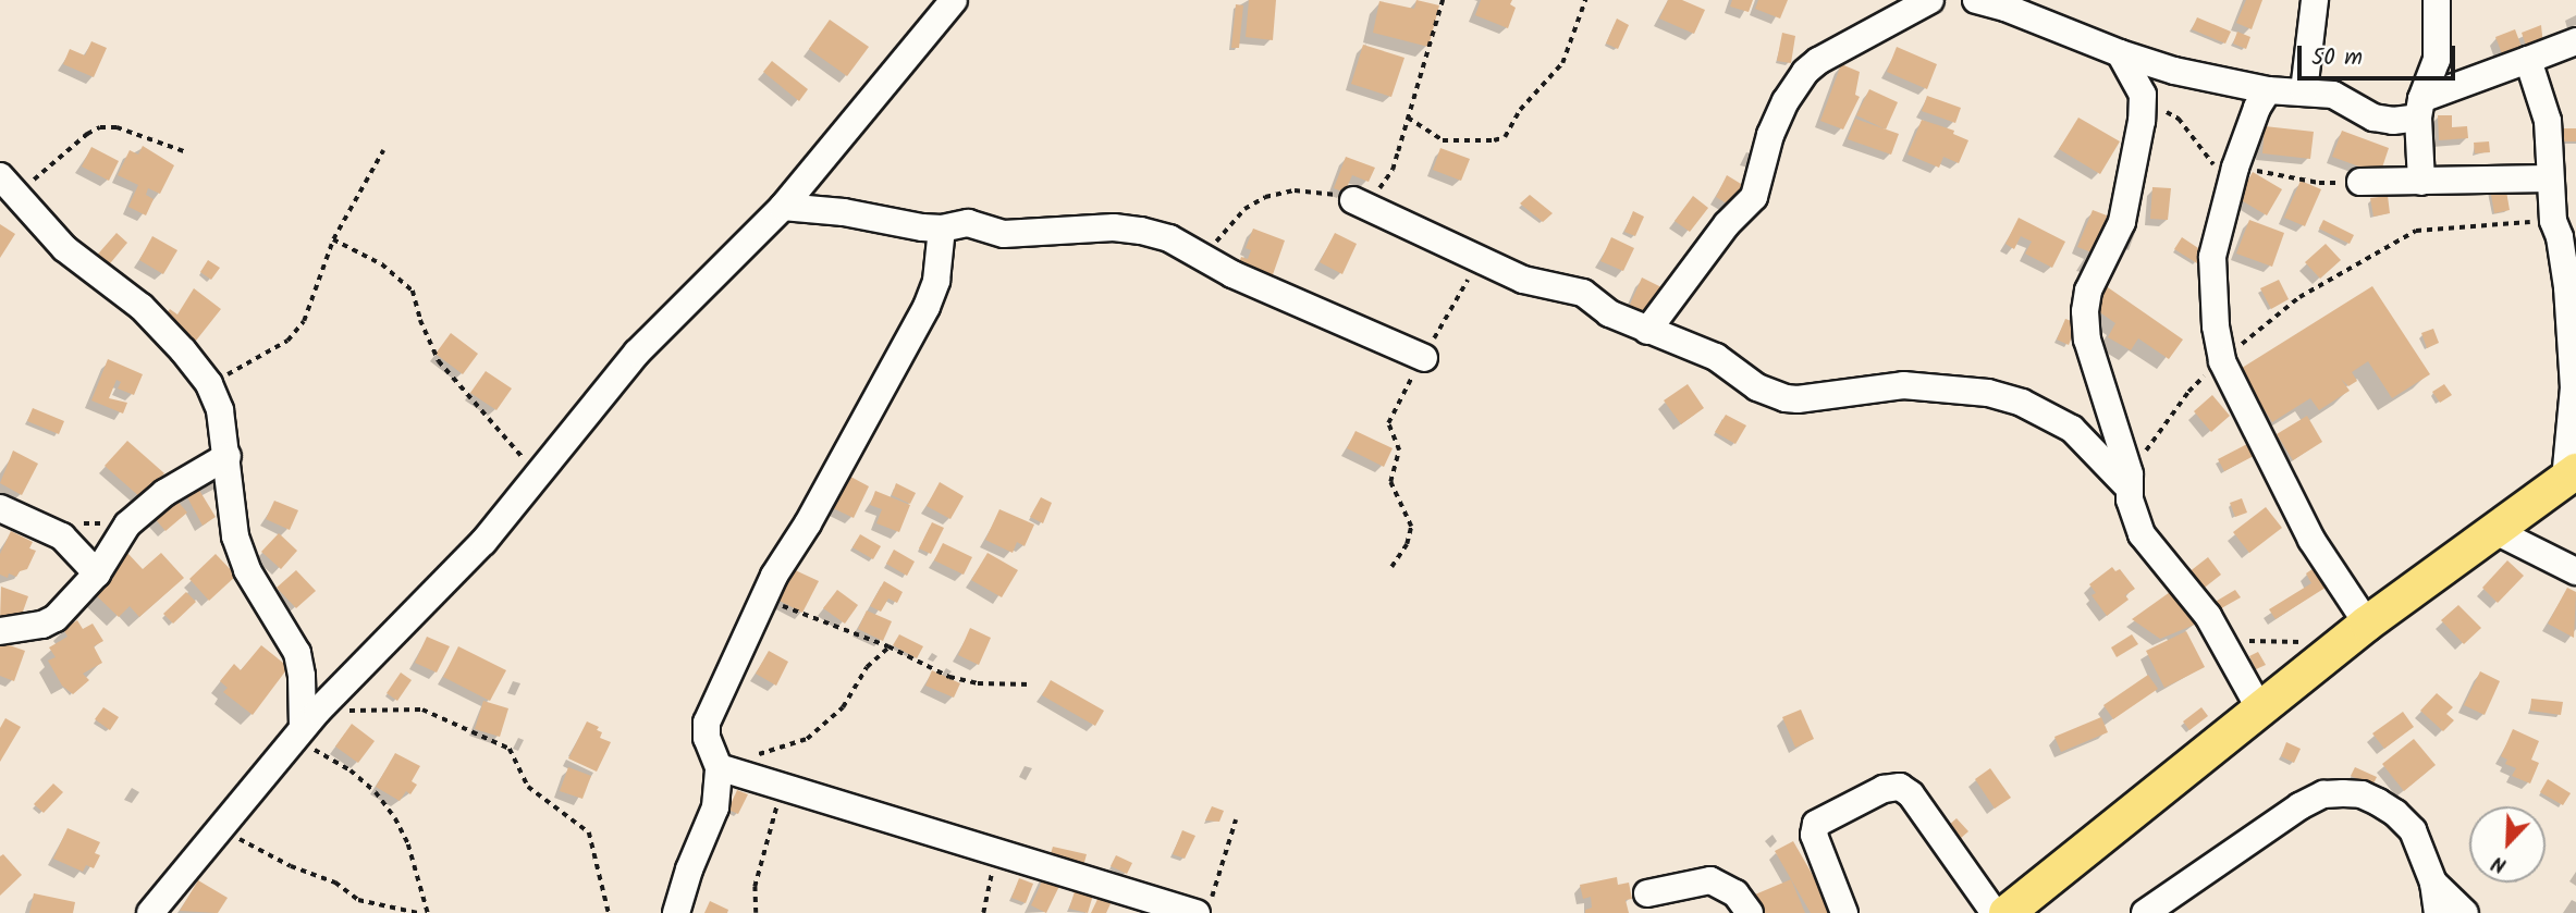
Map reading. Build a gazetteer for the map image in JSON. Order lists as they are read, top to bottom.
{
  "scale_bar": "50 m",
  "north": "bottom left"
}
